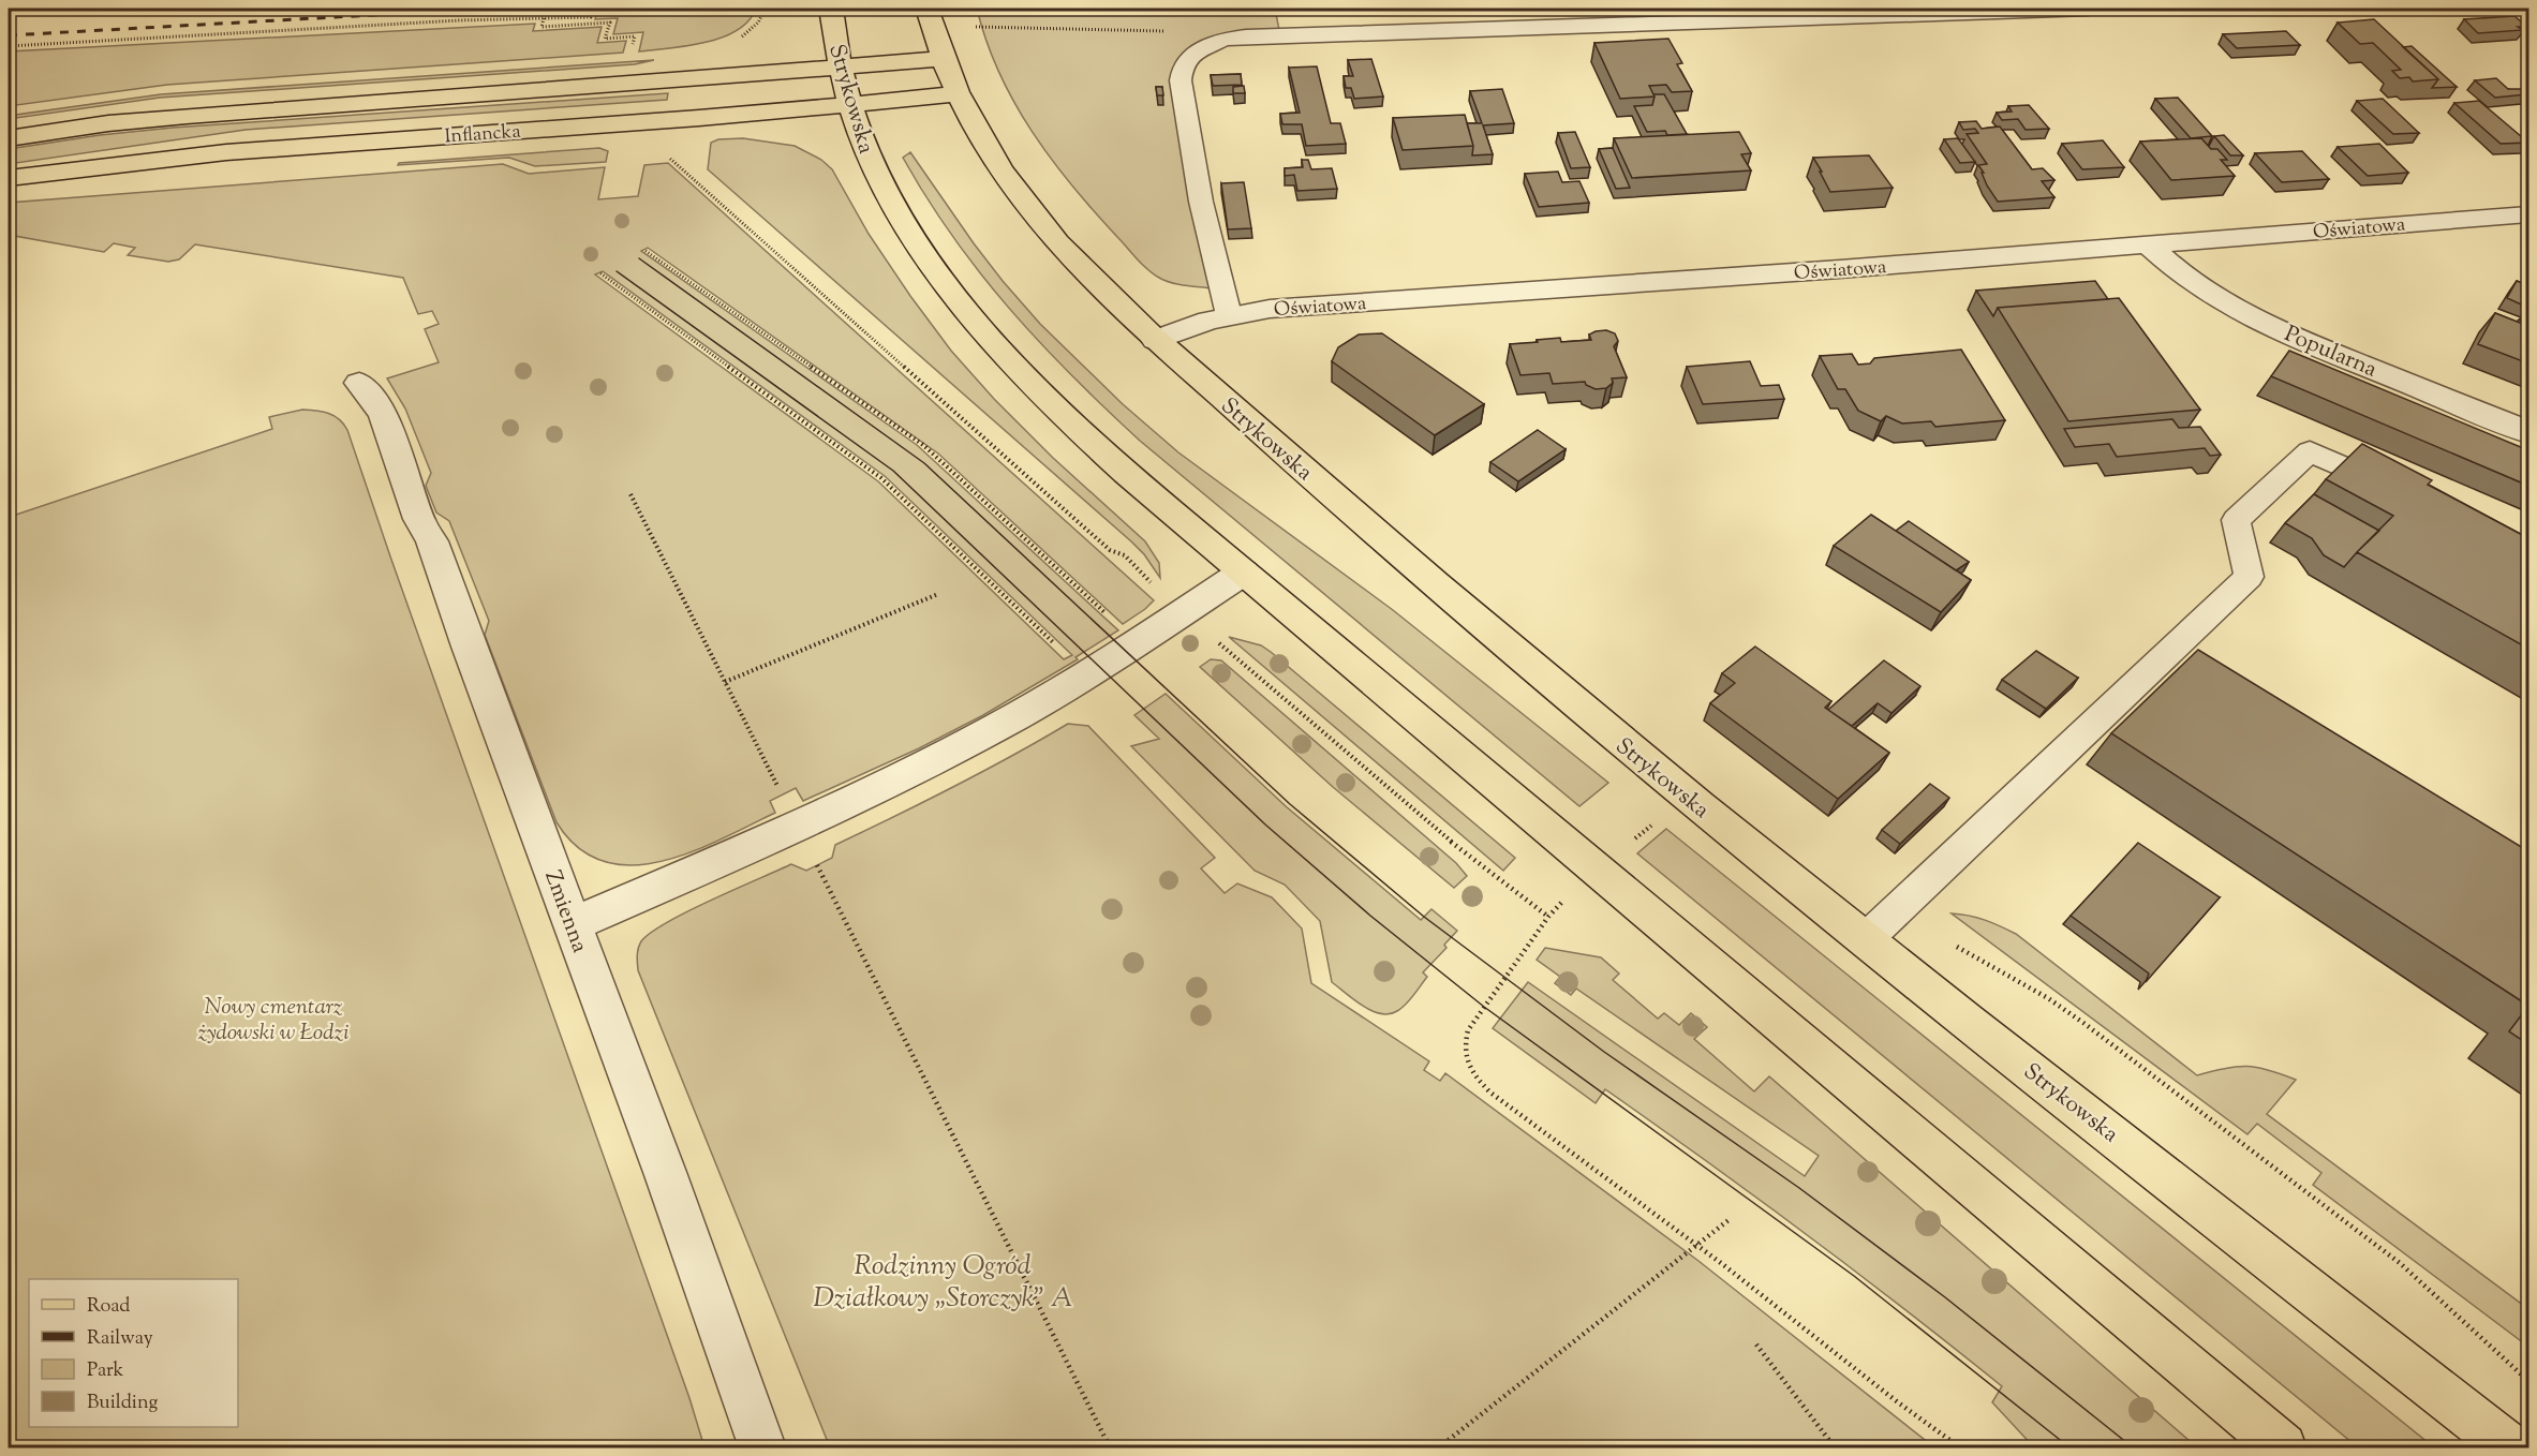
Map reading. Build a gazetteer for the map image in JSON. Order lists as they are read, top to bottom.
{
  "streets": {
    "main road": ["Strykowska", "Inflancka"],
    "street": ["Oświatowa", "Popularna", "Zmienna"]
  },
  "crossings": [
    ["Strykowska", "Inflancka"],
    ["Strykowska", "Oświatowa"],
    ["Oświatowa", "Popularna"]
  ],
  "parks": ["Nowy cmentarz żydowski w Łodzi", "Rodzinny Ogród Działkowy „Storczyk” A"],
  "legend": [
    "Road",
    "Railway",
    "Park",
    "Building"
  ]
}
